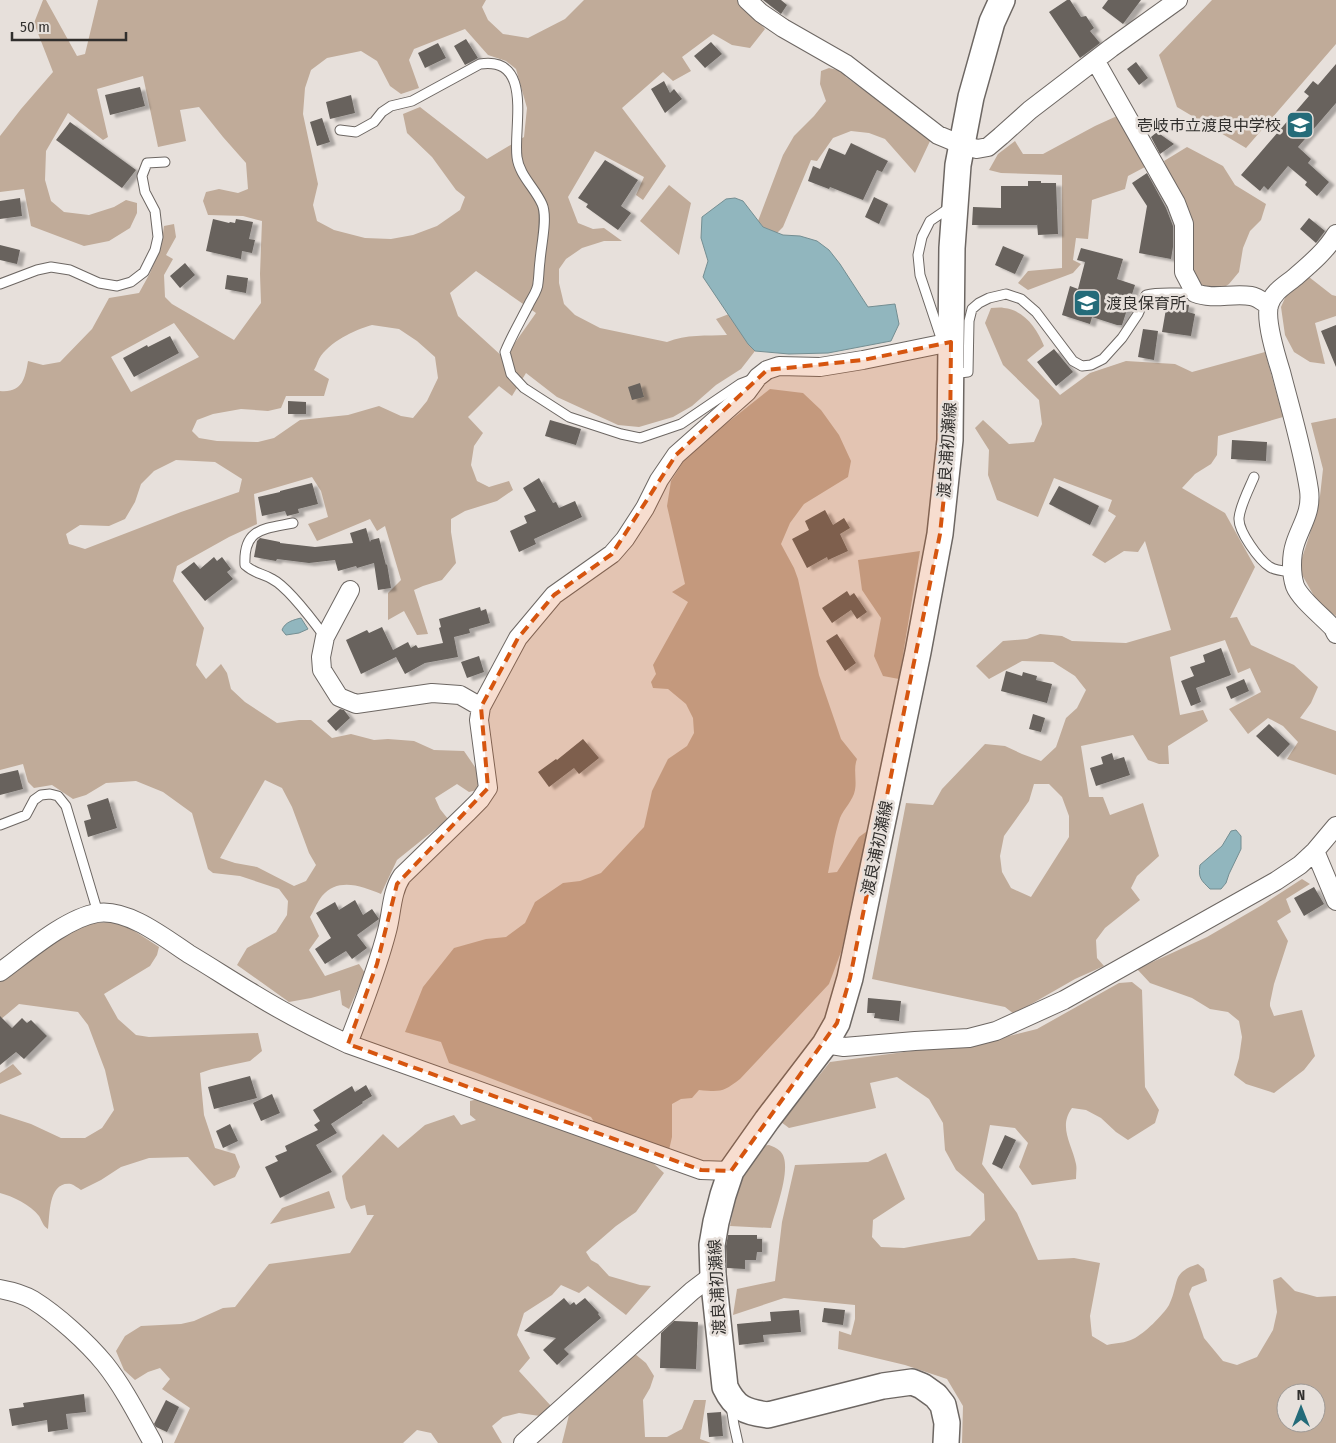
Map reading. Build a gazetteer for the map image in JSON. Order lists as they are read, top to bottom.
{
  "streets": {
    "main road": ["渡良浦初瀬線"]
  },
  "places": {
    "school or university": ["壱岐市立渡良中学校", "渡良保育所"]
  },
  "scale_bar": "50 m",
  "north": "top"
}
